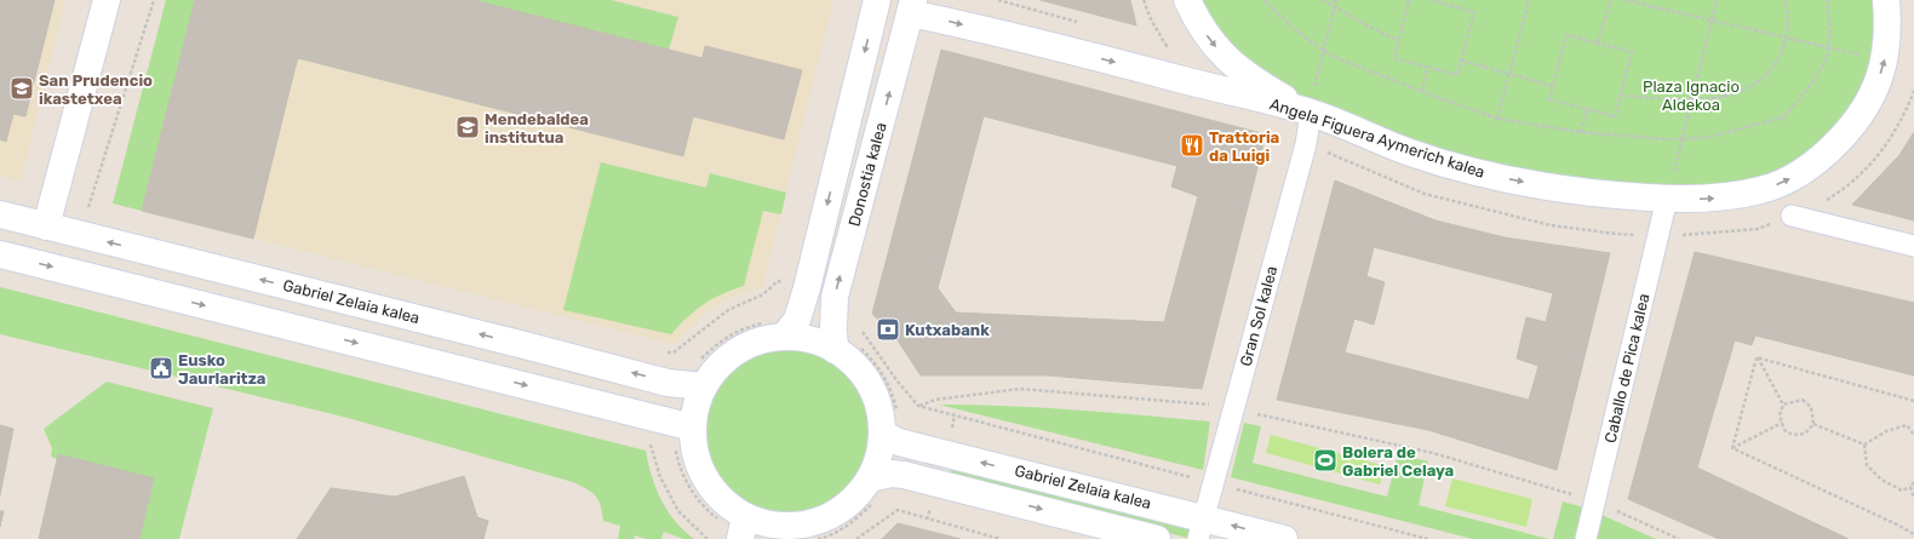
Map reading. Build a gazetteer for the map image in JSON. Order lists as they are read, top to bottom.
{
  "streets": {
    "street": [
      "Angela Figuera Aymerich kalea",
      "Donostia kalea",
      "Gabriel Zelaia kalea",
      "Gran Sol kalea",
      "Caballo de Pica kalea"
    ]
  },
  "crossings": [
    ["Angela Figuera Aymerich kalea", "Donostia kalea"],
    ["Angela Figuera Aymerich kalea", "Gran Sol kalea"],
    ["Angela Figuera Aymerich kalea", "Caballo de Pica kalea"],
    ["Gabriel Zelaia kalea", "Gran Sol kalea"]
  ],
  "one_way": ["Angela Figuera Aymerich kalea"],
  "parks": ["Plaza Ignacio Aldekoa"],
  "places": {
    "school or university": ["San Prudencio ikastetxea", "Mendebaldea institutua"],
    "restaurant": ["Trattoria da Luigi"],
    "bank": ["Kutxabank"],
    "public building": ["Eusko Jaurlaritza"],
    "sports": ["Bolera de Gabriel Celaya"]
  }
}
